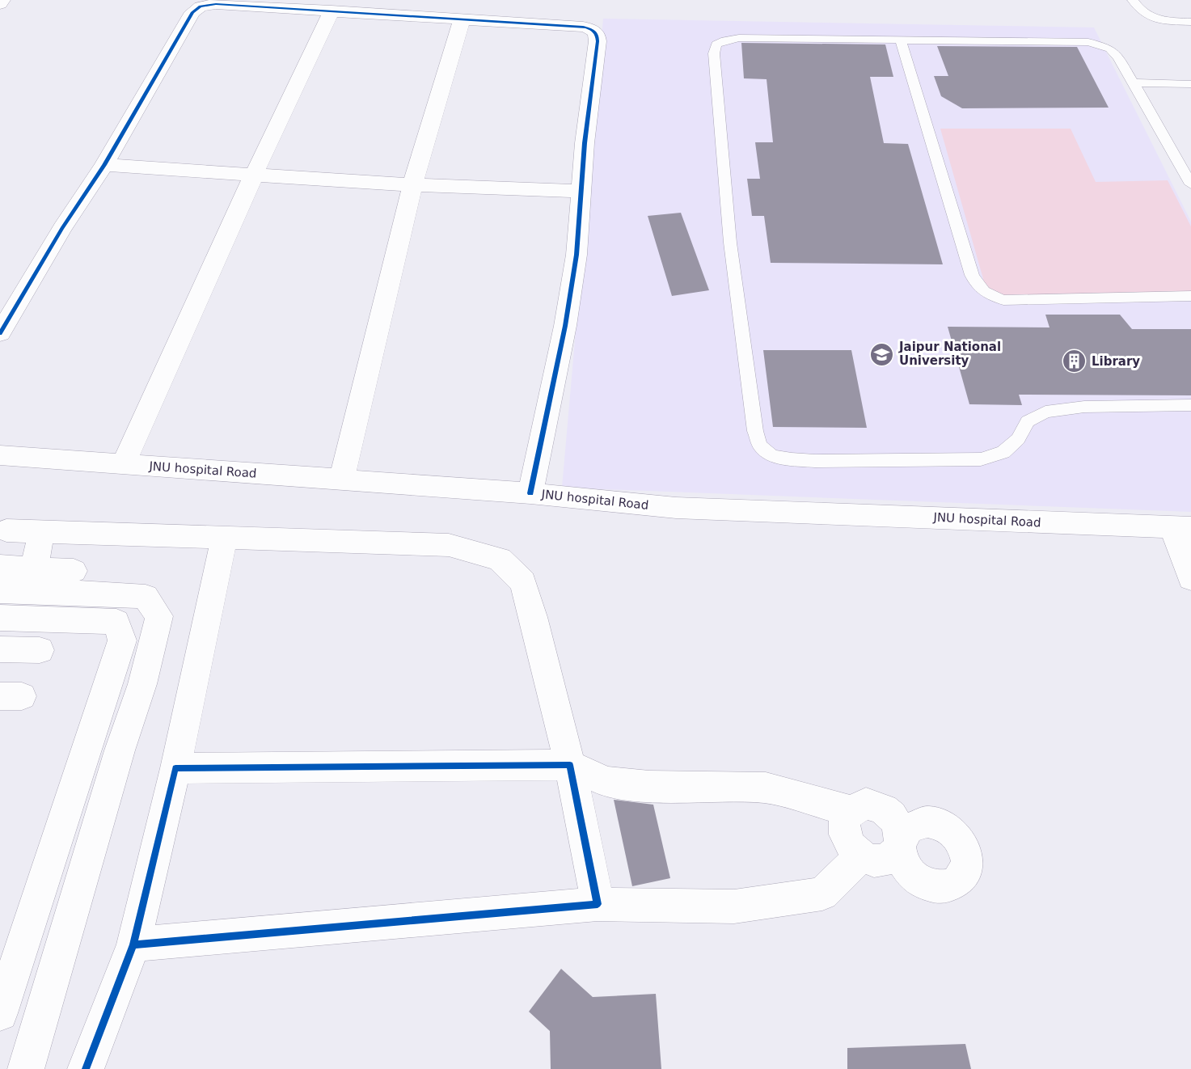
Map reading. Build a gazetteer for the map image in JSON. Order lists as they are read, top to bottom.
{
  "streets": {
    "street": ["JNU hospital Road"]
  },
  "places": {
    "school or university": ["Jaipur National University"],
    "building": ["Library"]
  }
}
